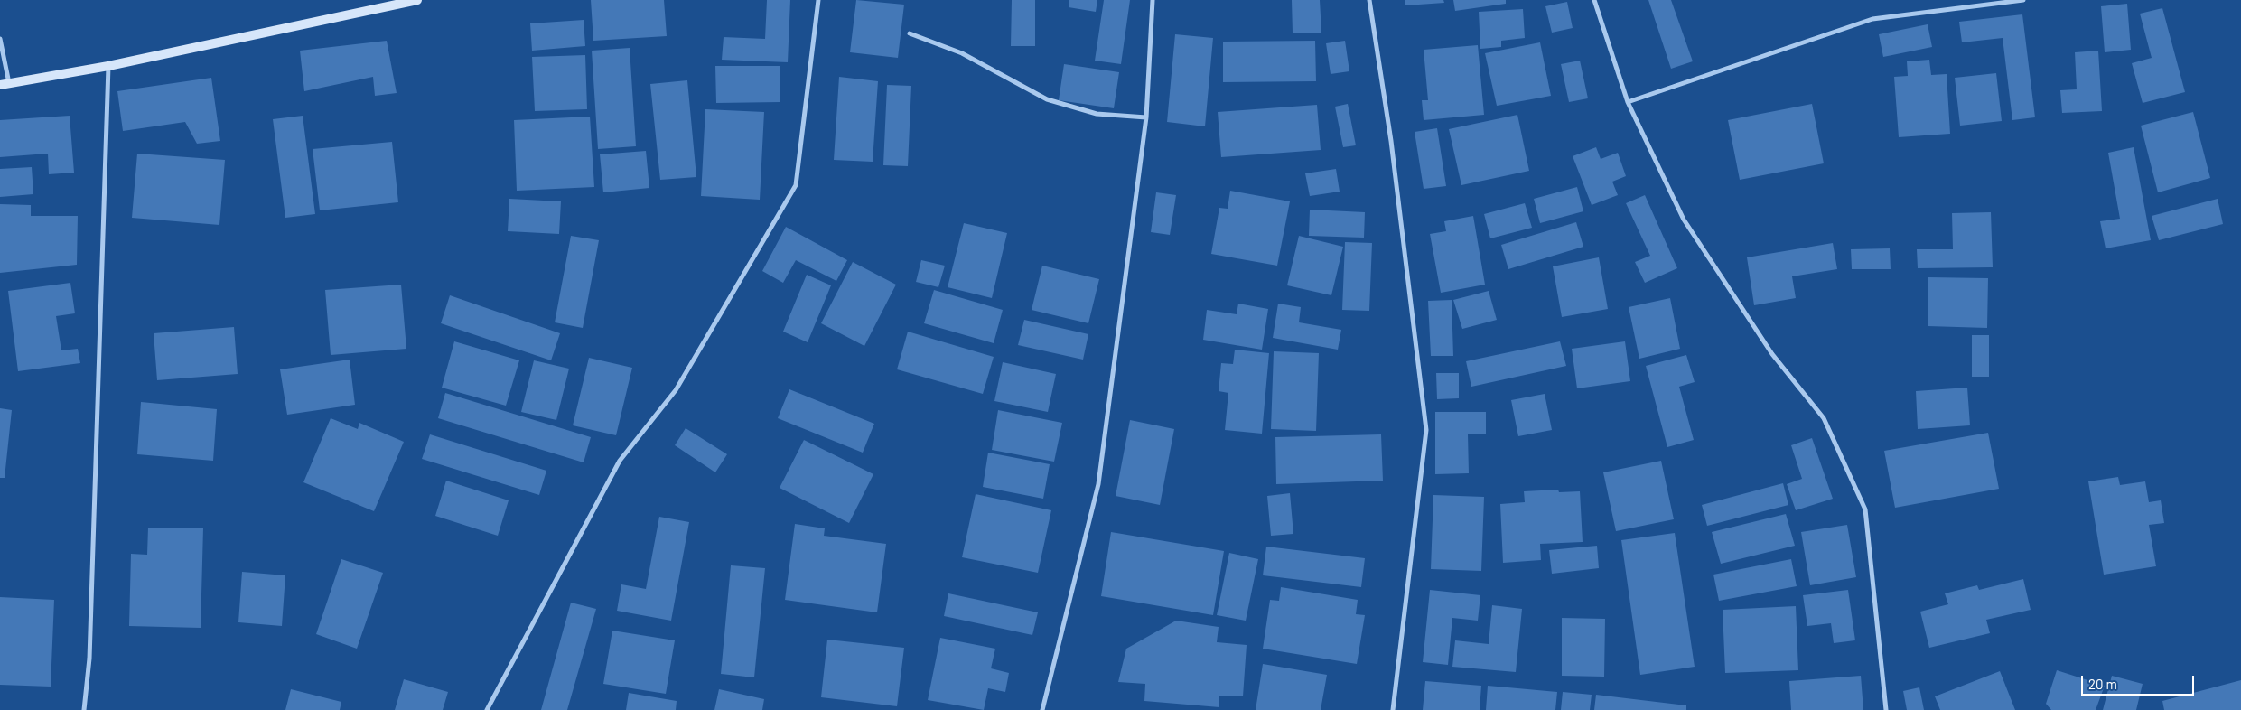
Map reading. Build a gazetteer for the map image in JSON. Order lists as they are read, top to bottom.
{
  "scale_bar": "20 m"
}
